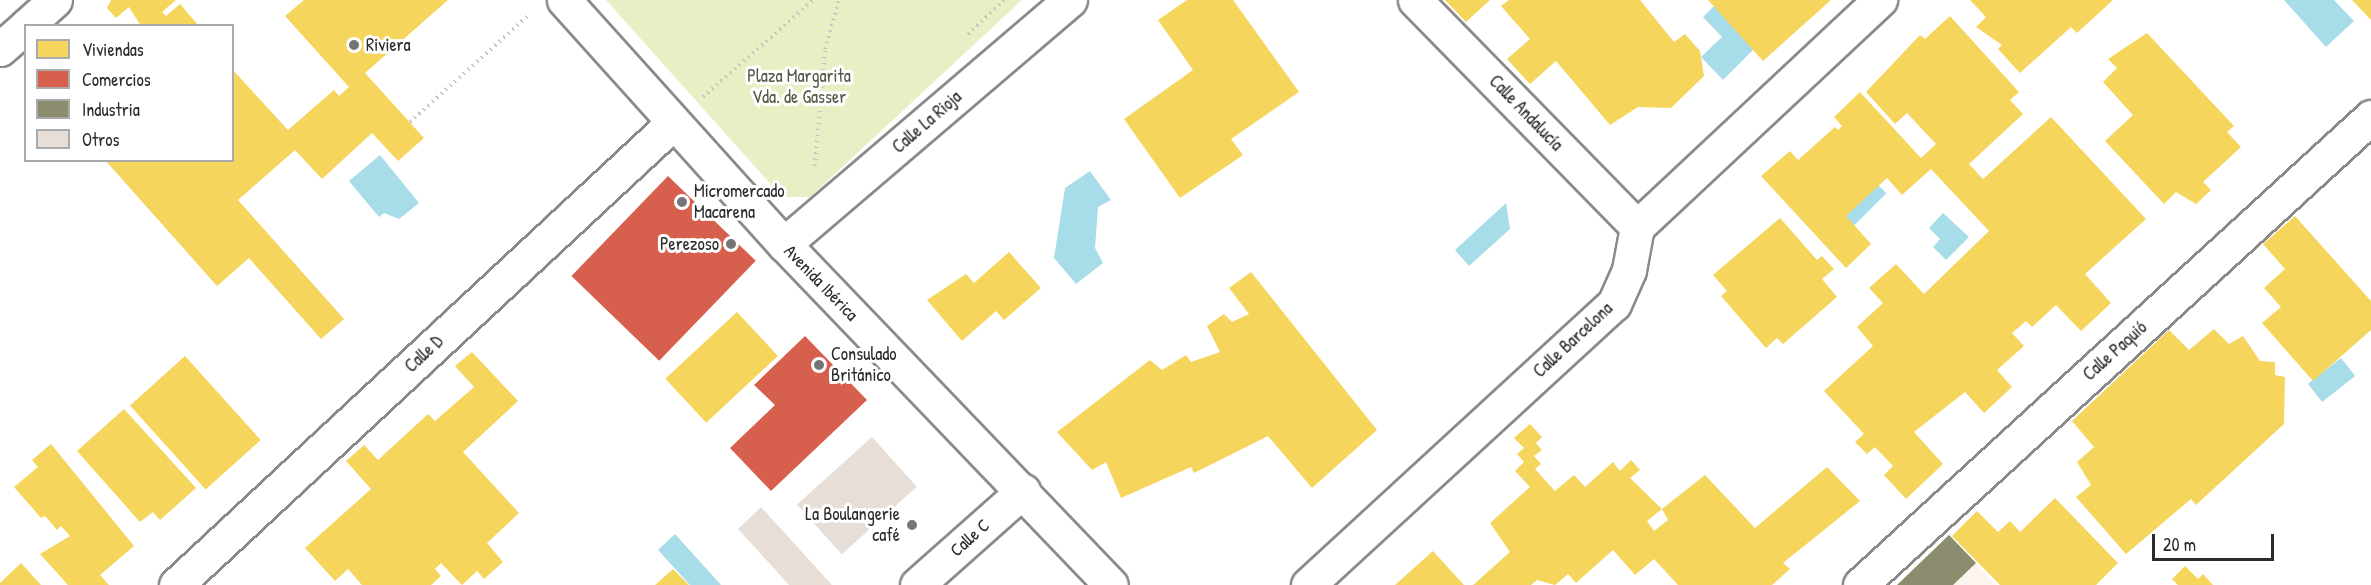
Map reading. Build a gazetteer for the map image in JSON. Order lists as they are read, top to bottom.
{
  "streets": {
    "street": [
      "Calle Andalucía",
      "Calle La Rioja",
      "Avenida Ibérica",
      "Calle Barcelona",
      "Calle Paquió",
      "Calle D",
      "Calle C"
    ]
  },
  "crossings": [
    ["Calle Andalucía", "Calle Barcelona"],
    ["Calle La Rioja", "Avenida Ibérica"],
    ["Avenida Ibérica", "Calle D"],
    ["Avenida Ibérica", "Calle C"]
  ],
  "parks": ["Plaza Margarita Vda. de Gasser"],
  "places": [
    "Riviera",
    "Micromercado Macarena",
    "Perezoso",
    "Consulado Británico",
    "La Boulangerie café"
  ],
  "legend": [
    "Viviendas",
    "Comercios",
    "Industria",
    "Otros"
  ],
  "scale_bar": "20 m"
}
